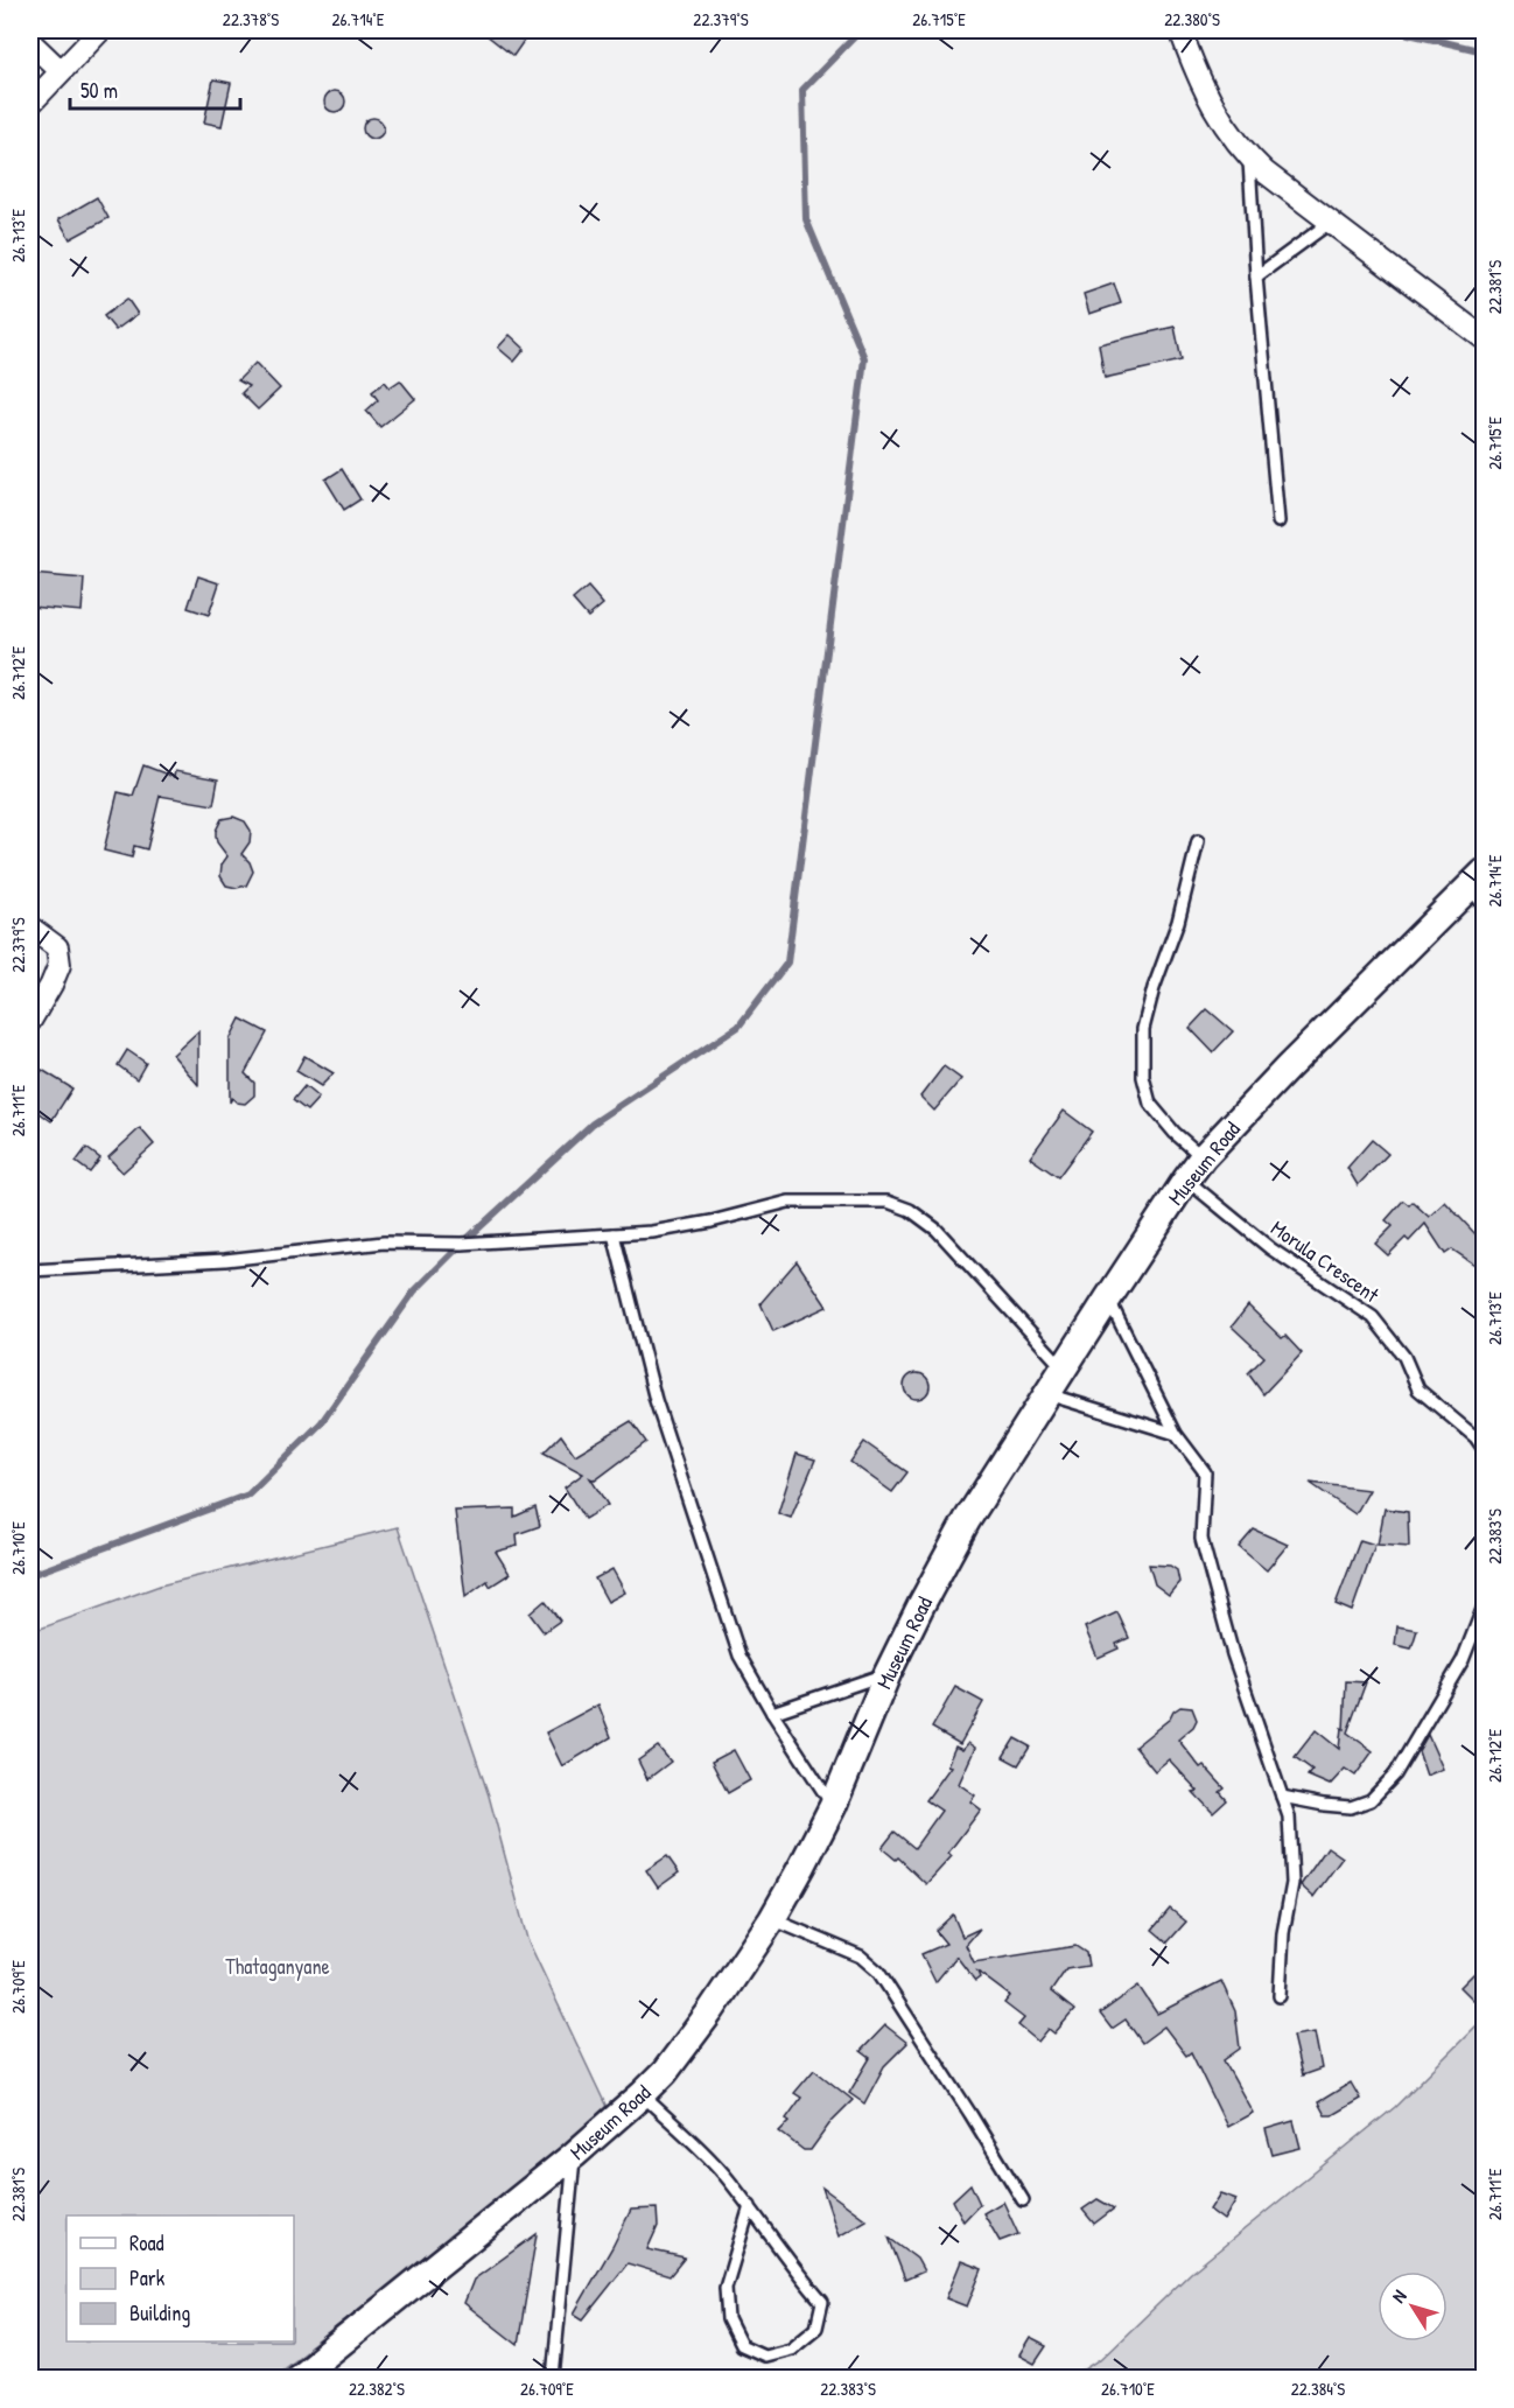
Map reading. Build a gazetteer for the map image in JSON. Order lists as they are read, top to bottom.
{
  "streets": {
    "street": ["Museum Road"],
    "lane": ["Morula Crescent"]
  },
  "crossings": [
    ["Museum Road", "Morula Crescent"]
  ],
  "parks": ["Thataganyane"],
  "legend": ["Road", "Park", "Building"],
  "scale_bar": "50 m",
  "north": "top left",
  "coordinates": [
    "22.378°S",
    "26.714°E",
    "22.379°S",
    "26.715°E",
    "22.380°S",
    "26.713°E",
    "22.381°S",
    "26.712°E",
    "26.711°E",
    "22.383°S",
    "26.710°E",
    "26.709°E",
    "22.382°S",
    "22.384°S"
  ]
}
